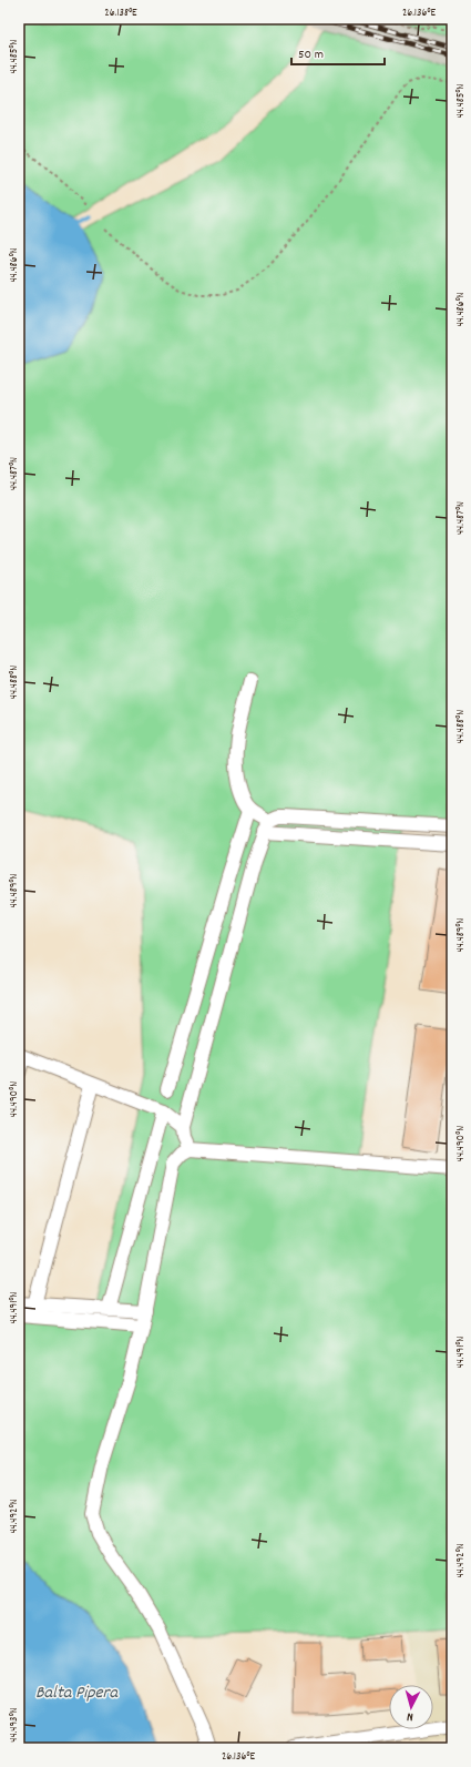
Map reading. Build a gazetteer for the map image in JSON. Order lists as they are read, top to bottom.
{
  "water": ["Balta Pipera"],
  "scale_bar": "50 m",
  "north": "bottom",
  "coordinates": [
    "26.138°E",
    "26.136°E",
    "44.485°N",
    "44.486°N",
    "44.487°N",
    "44.488°N",
    "44.489°N",
    "44.490°N",
    "44.491°N",
    "44.492°N",
    "44.493°N"
  ]
}
